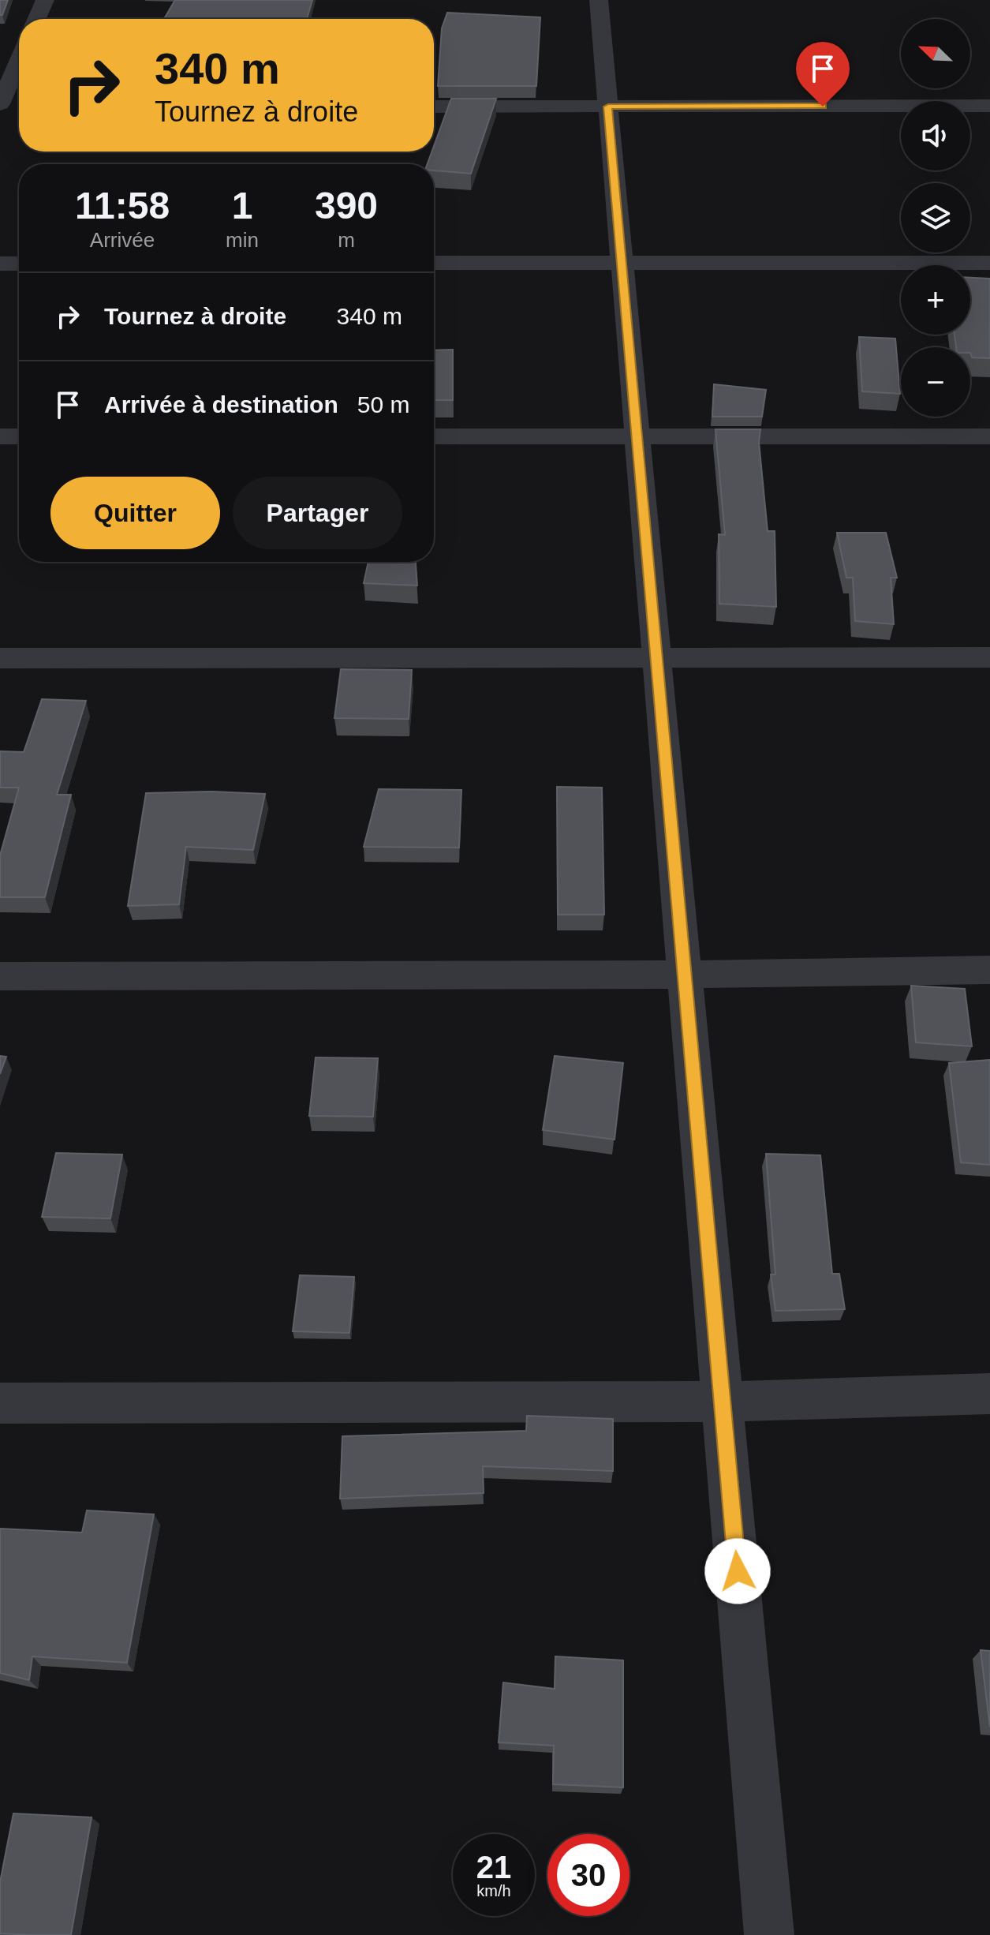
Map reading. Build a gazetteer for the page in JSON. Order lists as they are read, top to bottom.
{
  "north": "top left",
  "page": {
    "map_buttons": ["+", "−"],
    "turn": ["340 m", "Tournez à droite"],
    "eta": [
      "11:58",
      "Arrivée",
      "1",
      "min",
      "390",
      "m"
    ],
    "list": [
      {
        "name": "Tournez à droite",
        "value": "340 m"
      },
      {
        "name": "Arrivée à destination",
        "value": "50 m"
      }
    ],
    "buttons": ["Quitter", "Partager"],
    "speed": "21 km/h",
    "limit": "30"
  }
}
